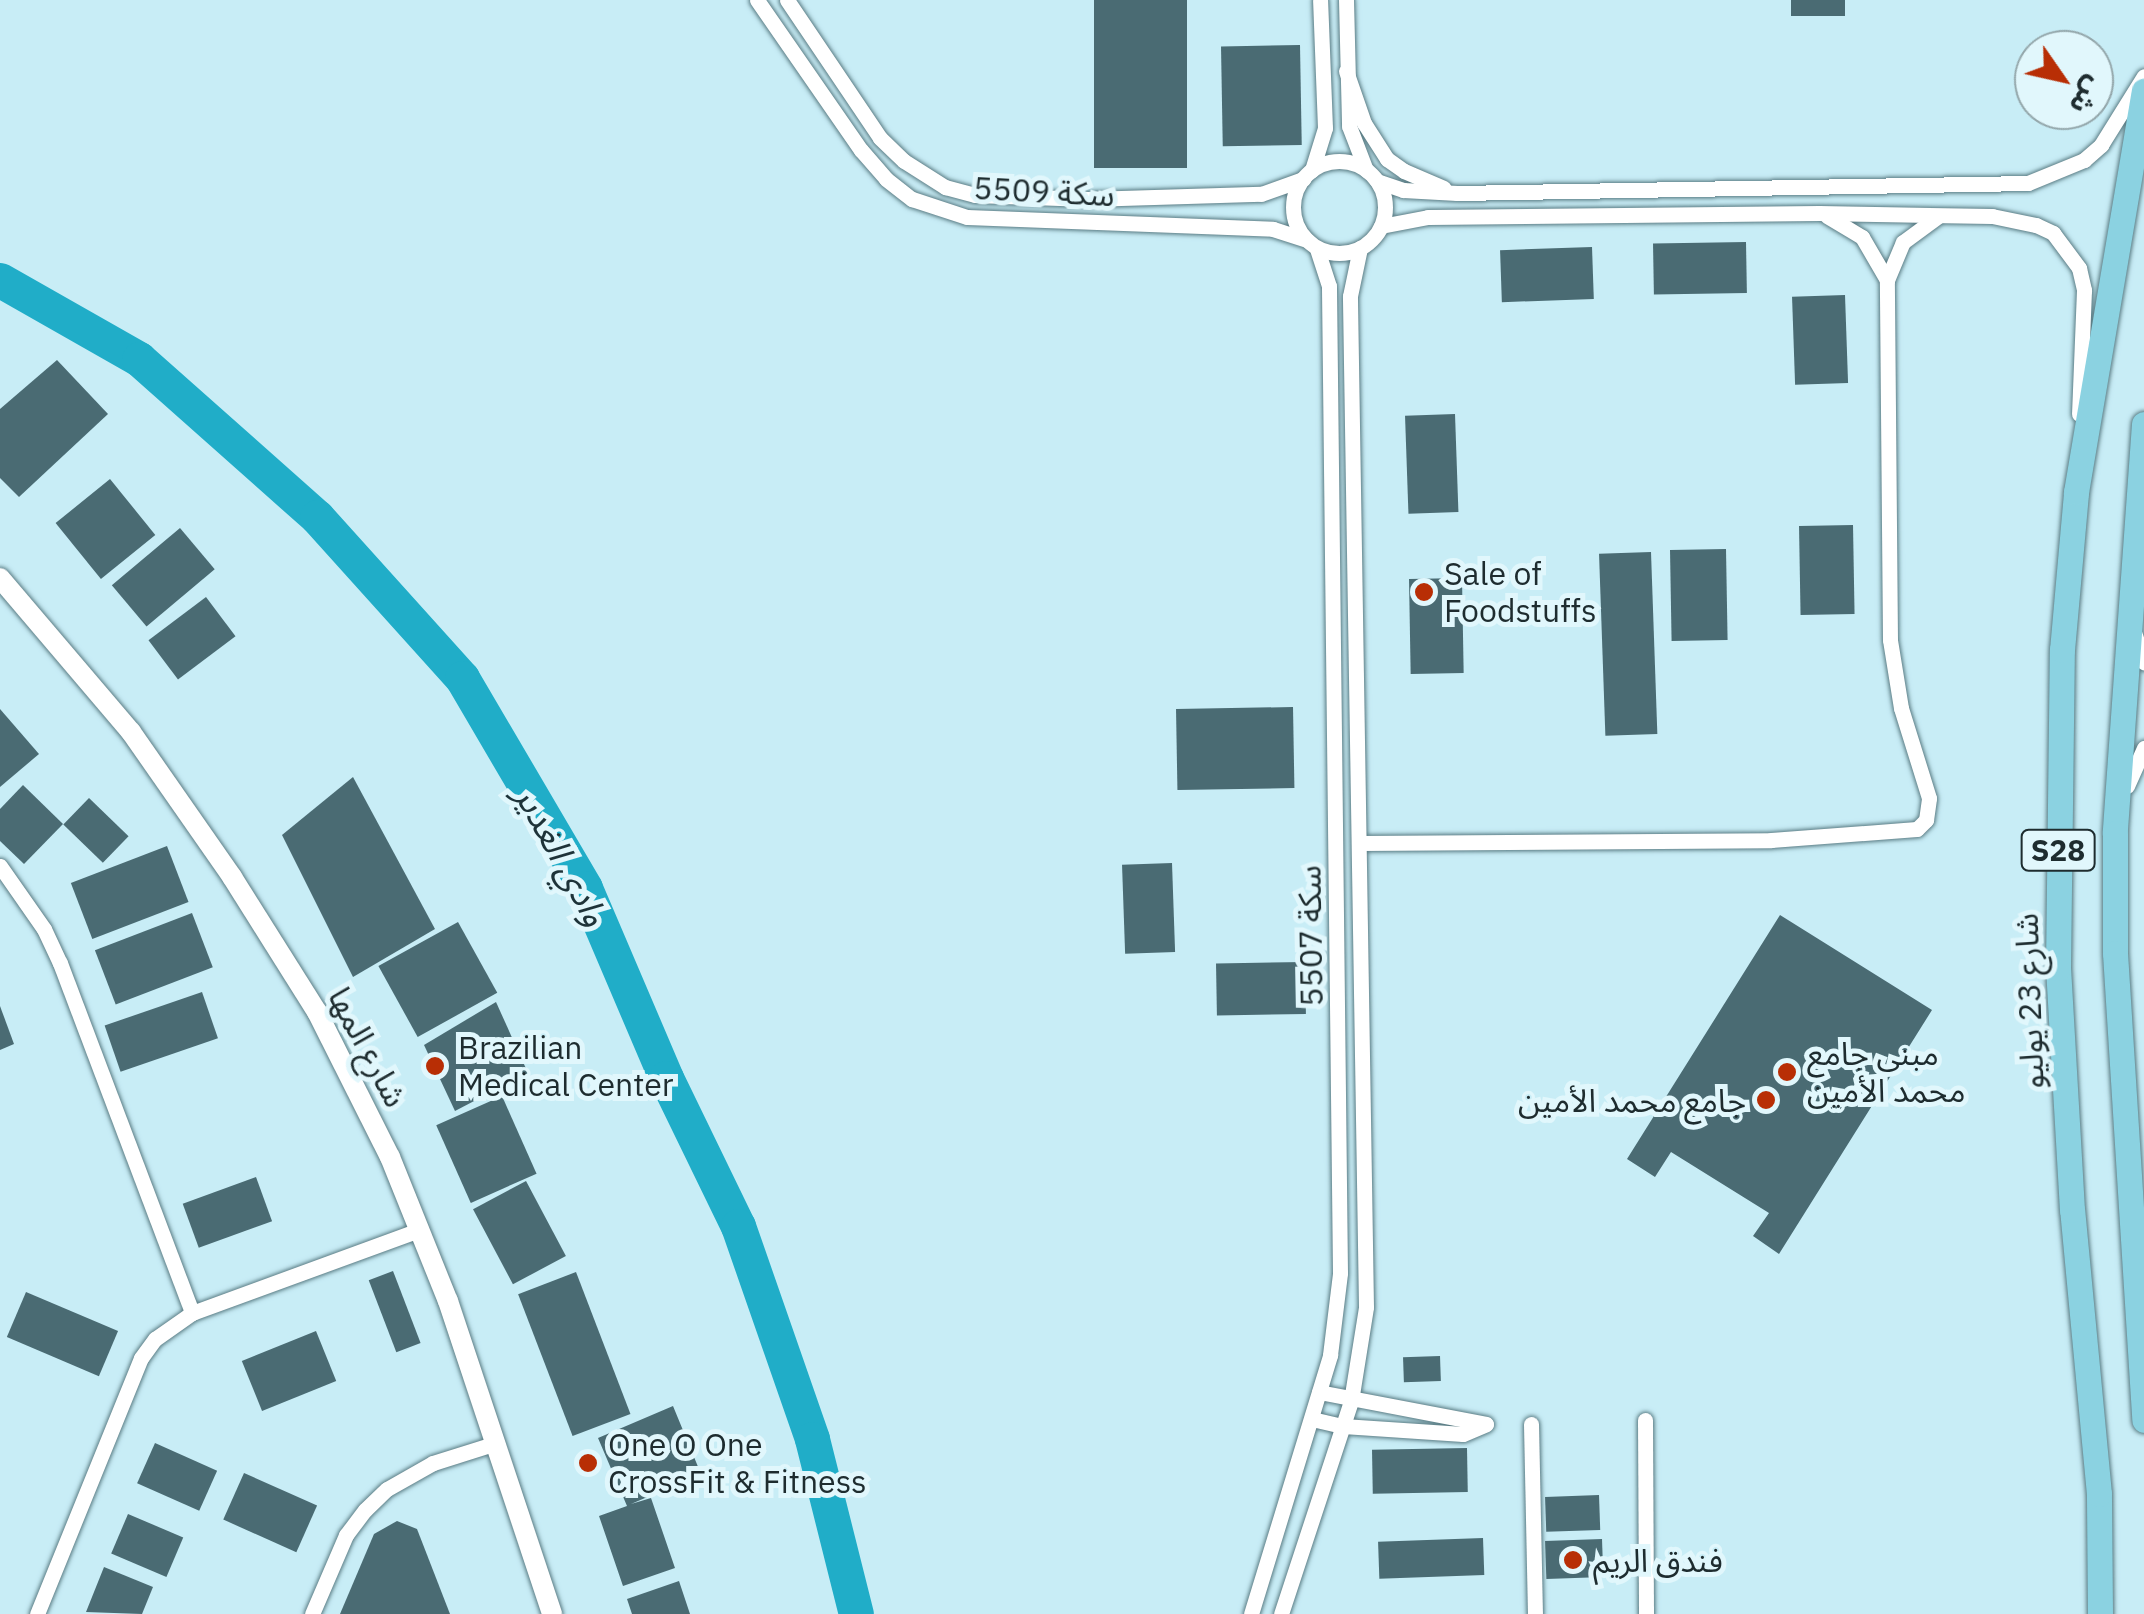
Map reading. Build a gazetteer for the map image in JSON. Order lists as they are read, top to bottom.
{
  "streets": {
    "main road": ["S28", "شارع 23 يوليو"],
    "street": ["سكة 5509", "سكة 5507", "شارع المها"]
  },
  "crossings": [
    ["سكة 5509", "سكة 5507"]
  ],
  "water": ["وادي الغدير"],
  "places": [
    "Sale of Foodstuffs",
    "Brazilian Medical Center",
    "مبنى جامع محمد الأمين",
    "جامع محمد الأمين",
    "One O One CrossFit & Fitness",
    "فندق الريم"
  ],
  "north": "bottom right"
}
